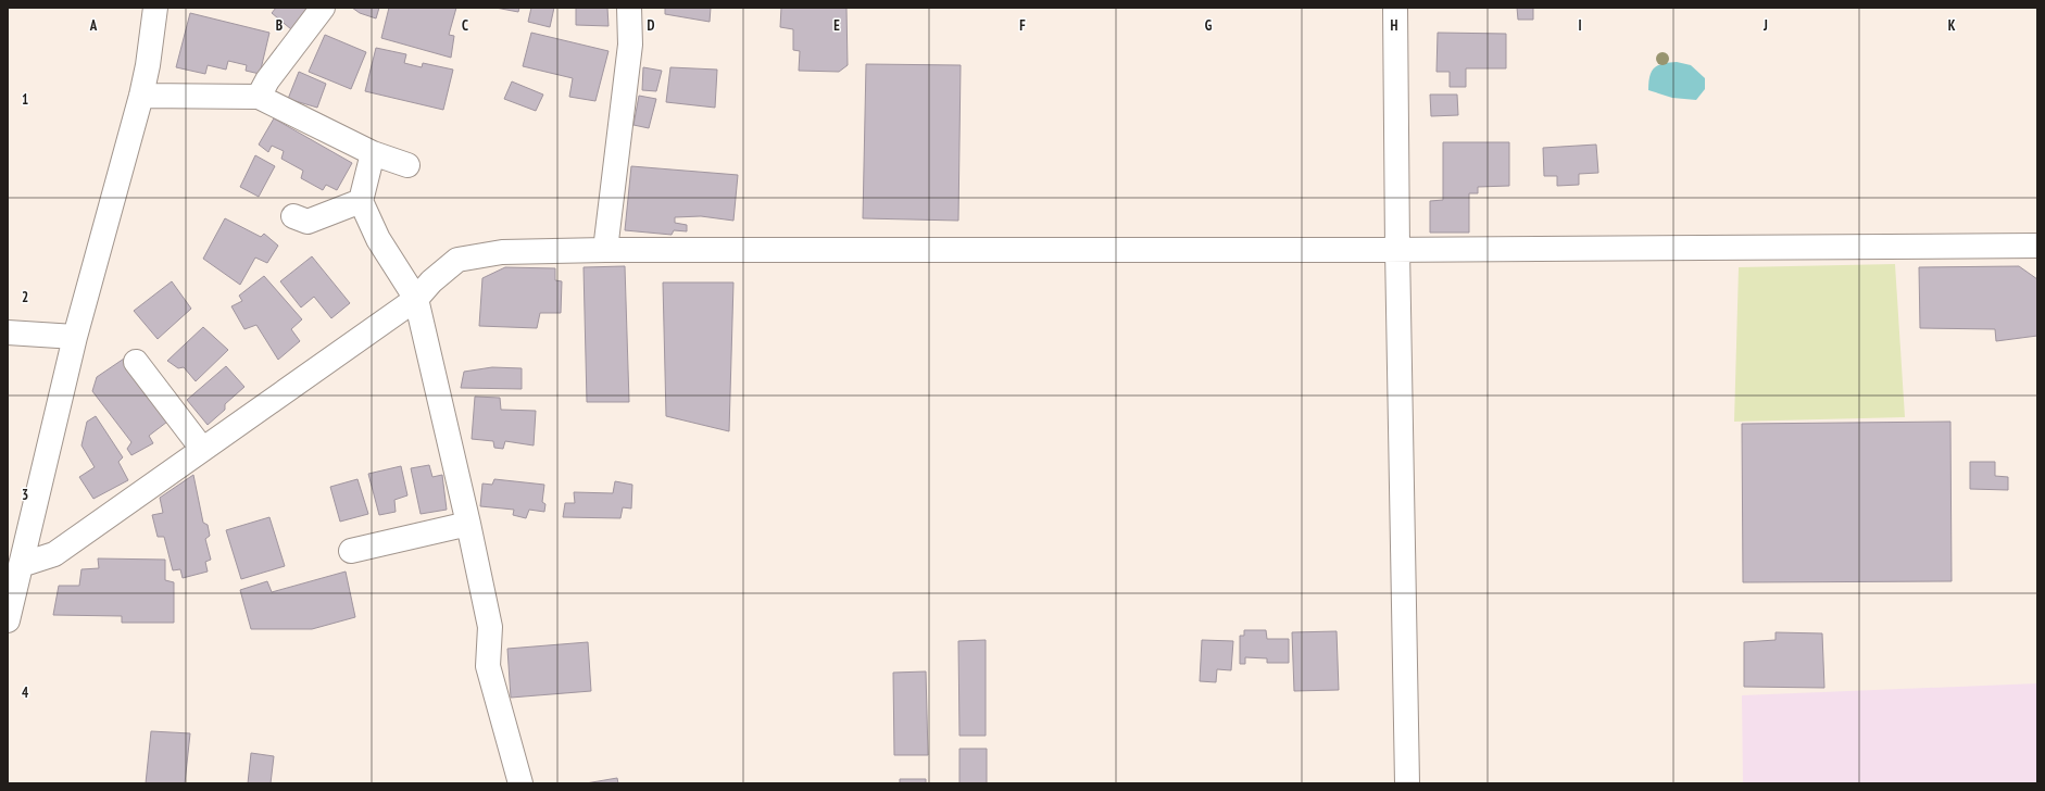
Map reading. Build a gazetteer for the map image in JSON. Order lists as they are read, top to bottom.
{
  "grid": {
    "columns": [
      "A",
      "B",
      "C",
      "D",
      "E",
      "F",
      "G",
      "H",
      "I",
      "J",
      "K"
    ],
    "rows": [
      "1",
      "2",
      "3",
      "4"
    ]
  }
}
